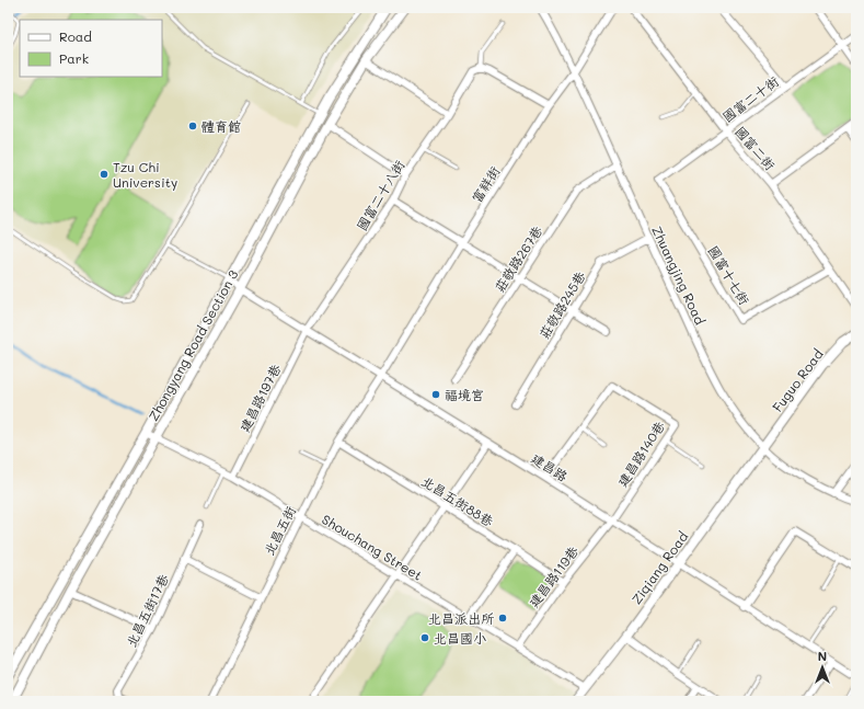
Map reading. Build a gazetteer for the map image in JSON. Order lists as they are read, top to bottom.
{
  "streets": {
    "street": [
      "國富二十街",
      "國富二街",
      "富祥街",
      "國富二十八街",
      "莊敬路267巷",
      "Zhuangjing Road",
      "國富十七街",
      "莊敬路245巷",
      "Zhongyang Road Section 3",
      "Fuguo Road",
      "建昌路197巷",
      "建昌路140巷",
      "建昌路",
      "北昌五街88巷",
      "北昌五街",
      "Shouchang Street",
      "Ziqiang Road",
      "建昌路119巷",
      "北昌五街17巷"
    ]
  },
  "crossings": [
    ["國富二十街", "國富二街"],
    ["國富二十街", "國富十七街"],
    ["國富二街", "國富十七街"],
    ["富祥街", "Zhuangjing Road"],
    ["富祥街", "建昌路"],
    ["富祥街", "北昌五街"],
    ["國富二十八街", "建昌路197巷"],
    ["國富二十八街", "建昌路"],
    ["莊敬路267巷", "Zhuangjing Road"],
    ["Zhuangjing Road", "莊敬路245巷"],
    ["Zhuangjing Road", "Fuguo Road"],
    ["Zhuangjing Road", "Ziqiang Road"],
    ["Zhongyang Road Section 3", "建昌路"],
    ["Zhongyang Road Section 3", "Shouchang Street"],
    ["Fuguo Road", "Ziqiang Road"],
    ["建昌路197巷", "建昌路"],
    ["建昌路197巷", "Shouchang Street"],
    ["建昌路140巷", "建昌路"],
    ["建昌路140巷", "建昌路119巷"],
    ["建昌路", "北昌五街"],
    ["建昌路", "Ziqiang Road"],
    ["建昌路", "建昌路119巷"],
    ["北昌五街88巷", "北昌五街"],
    ["北昌五街88巷", "建昌路119巷"],
    ["北昌五街", "Shouchang Street"],
    ["Shouchang Street", "Ziqiang Road"],
    ["Shouchang Street", "建昌路119巷"]
  ],
  "places": [
    "體育館",
    "Tzu Chi University",
    "福境宮",
    "北昌派出所",
    "北昌國小"
  ],
  "legend": ["Road", "Park"],
  "north": "top"
}
